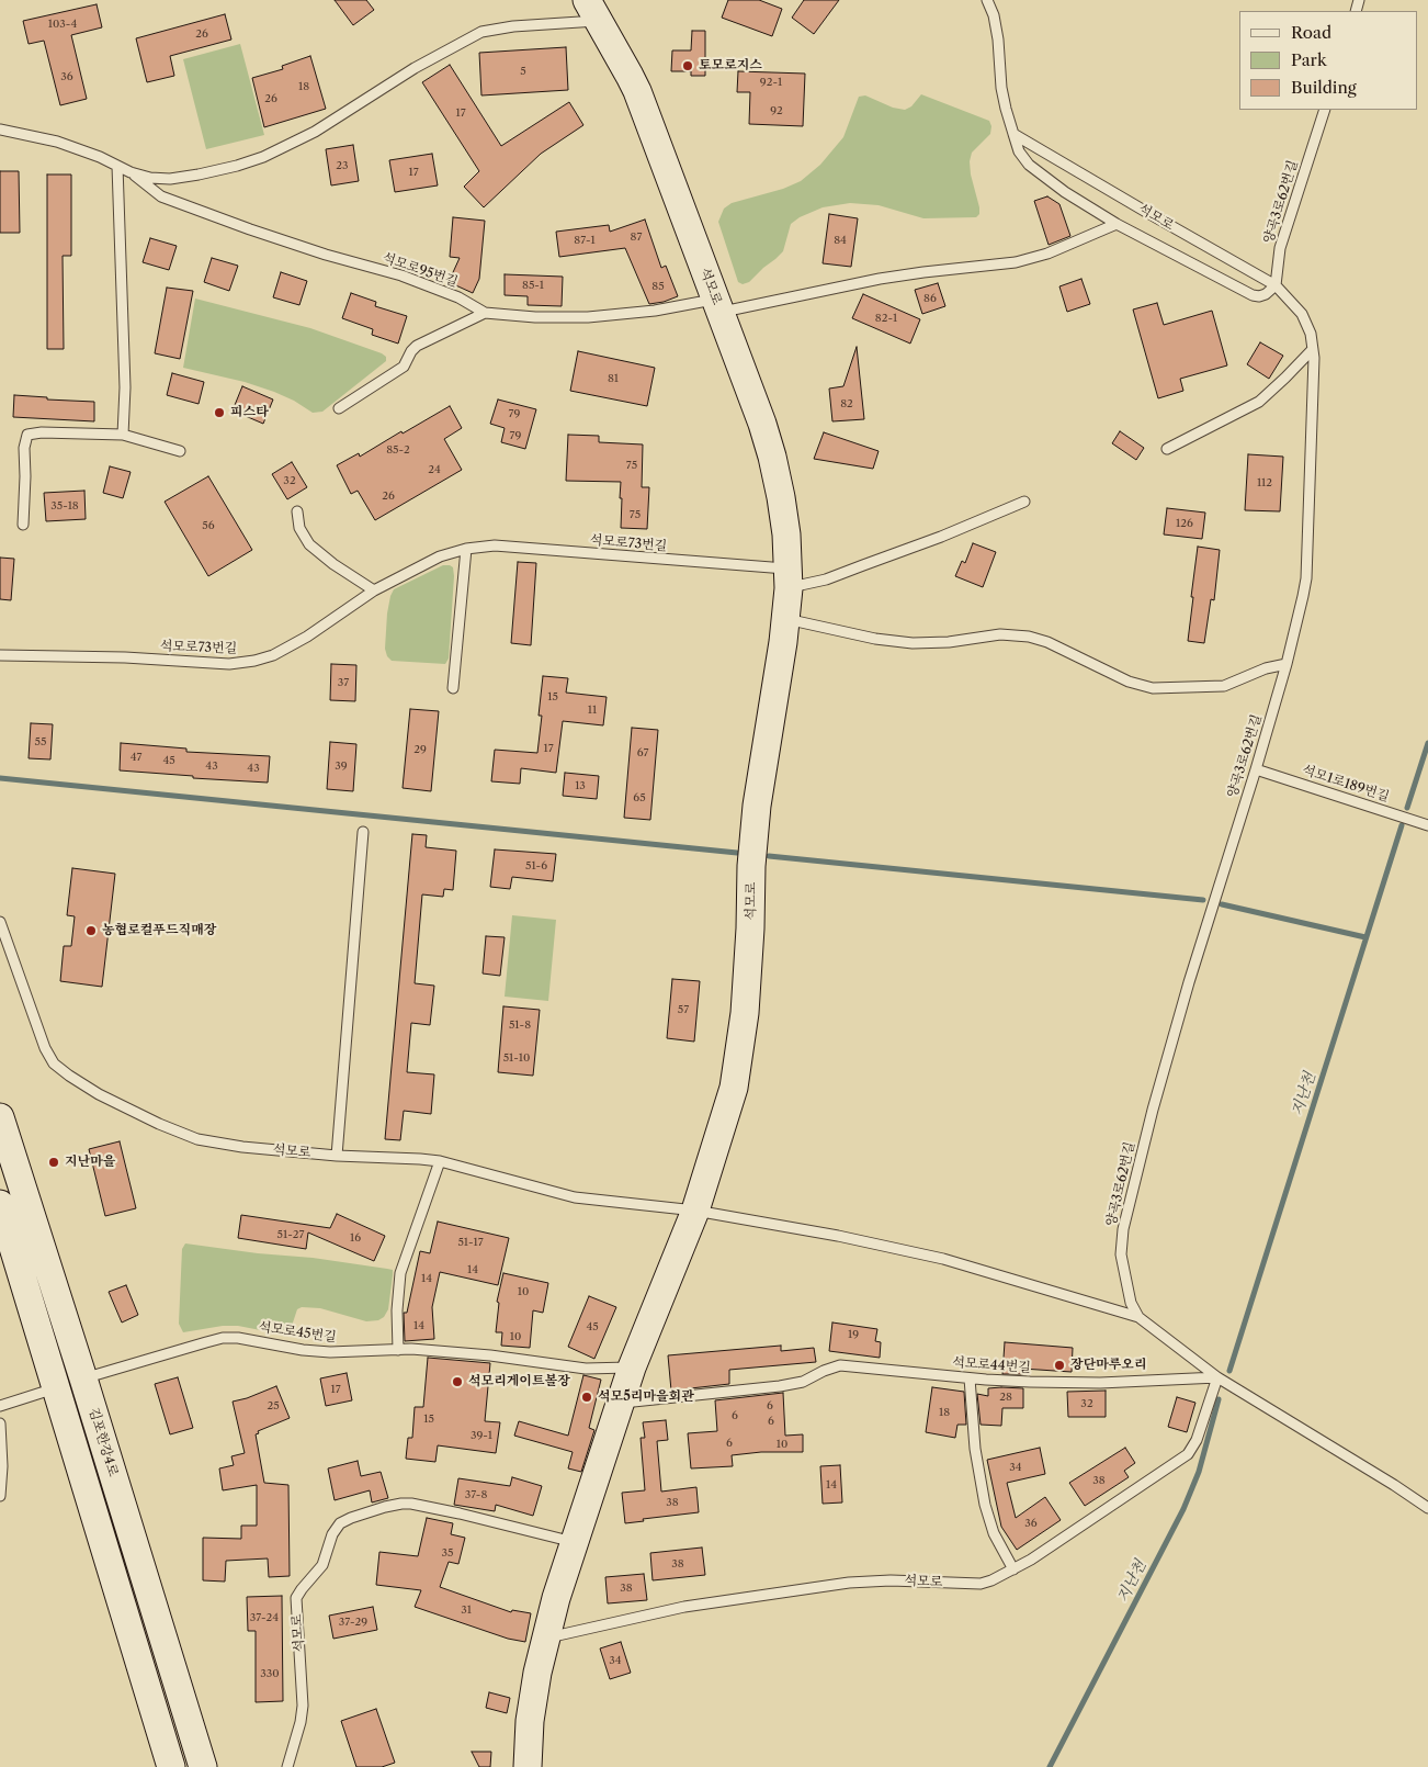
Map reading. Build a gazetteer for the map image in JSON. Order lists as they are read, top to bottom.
{
  "streets": {
    "street": ["석모로", "김포한강4로"],
    "lane": [
      "양곡3로62번길",
      "석모로95번길",
      "석모로73번길",
      "석모1로189번길",
      "석모로45번길",
      "석모로44번길"
    ]
  },
  "crossings": [
    ["양곡3로62번길", "석모로"],
    ["양곡3로62번길", "석모1로189번길"],
    ["석모로", "석모로95번길"],
    ["석모로", "석모로73번길"],
    ["석모로", "석모로45번길"],
    ["석모로", "석모로44번길"],
    ["석모로45번길", "김포한강4로"]
  ],
  "water": ["지난천"],
  "places": [
    "토모로지스",
    "피스타",
    "농협로컬푸드직매장",
    "지난마을",
    "장단마루오리",
    "석모리게이트볼장",
    "석모5리마을회관"
  ],
  "house_numbers": [
    "103-4",
    "26",
    "5",
    "36",
    "92-1",
    "18",
    "26",
    "92",
    "17",
    "23",
    "17",
    "87",
    "87-1",
    "84",
    "85-1",
    "85",
    "86",
    "82-1",
    "81",
    "82",
    "79",
    "79",
    "85-2",
    "75",
    "24",
    "32",
    "112",
    "26",
    "35-18",
    "75",
    "126",
    "56",
    "37",
    "15",
    "11",
    "55",
    "17",
    "29",
    "67",
    "47",
    "45",
    "43",
    "39",
    "43",
    "13",
    "65",
    "51-6",
    "57",
    "51-8",
    "51-10",
    "51-27",
    "16",
    "51-17",
    "14",
    "14",
    "10",
    "14",
    "45",
    "19",
    "10",
    "17",
    "28",
    "32",
    "25",
    "6",
    "18",
    "6",
    "15",
    "6",
    "39-1",
    "6",
    "10",
    "34",
    "38",
    "14",
    "37-8",
    "38",
    "36",
    "35",
    "38",
    "38",
    "31",
    "37-24",
    "37-29",
    "34",
    "330"
  ],
  "legend": ["Road", "Park", "Building"]
}
